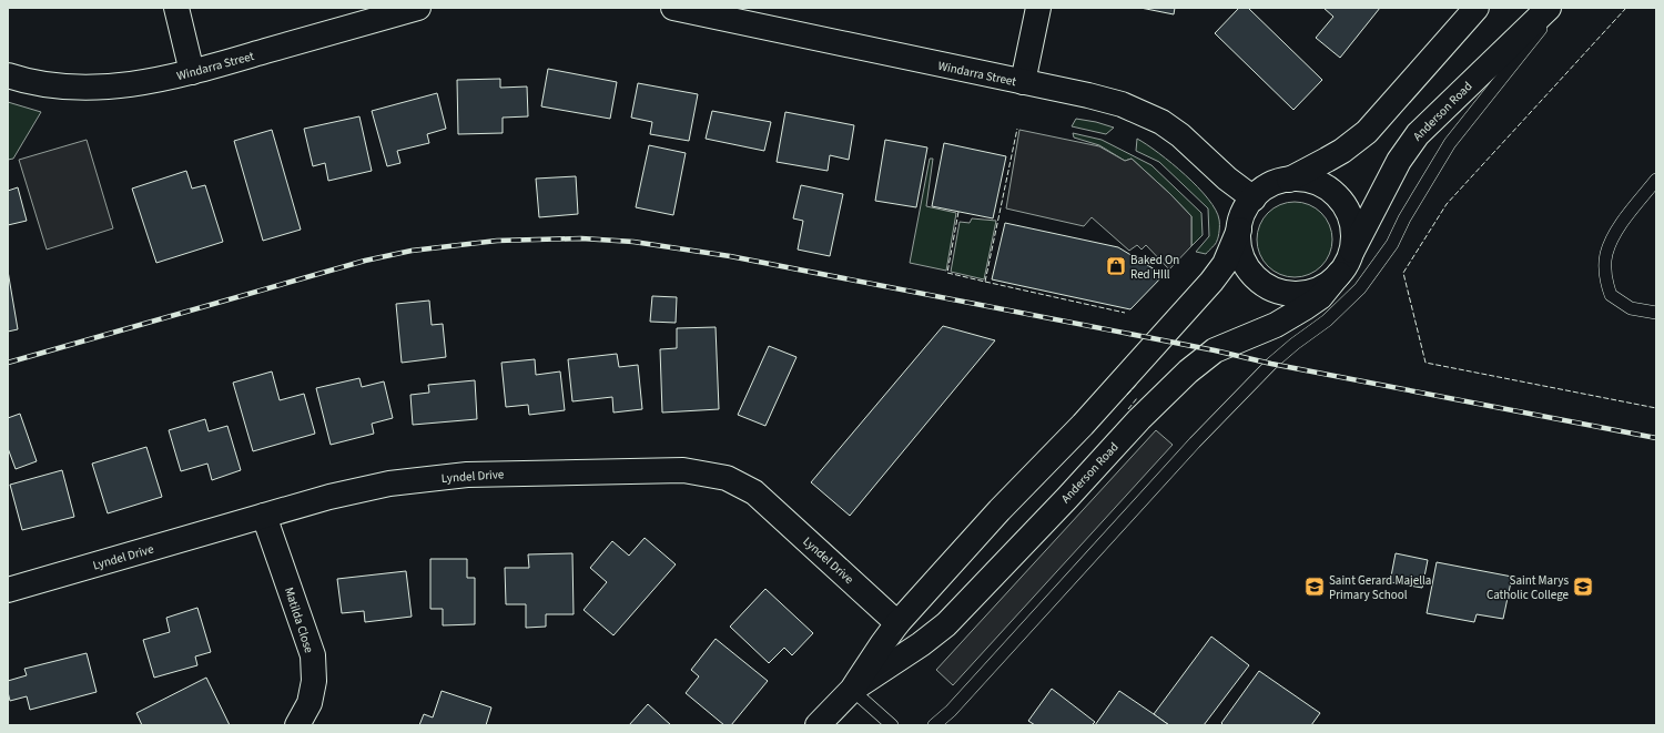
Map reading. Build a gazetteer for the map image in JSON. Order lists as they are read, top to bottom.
{
  "streets": {
    "street": [
      "Windarra Street",
      "Anderson Road",
      "Lyndel Drive",
      "Matilda Close"
    ]
  },
  "crossings": [
    ["Windarra Street", "Anderson Road"],
    ["Anderson Road", "Lyndel Drive"],
    ["Lyndel Drive", "Matilda Close"]
  ],
  "places": {
    "shop": ["Baked On Red HIll"],
    "school or university": ["Saint Gerard Majella Primary School", "Saint Marys Catholic College"]
  }
}
